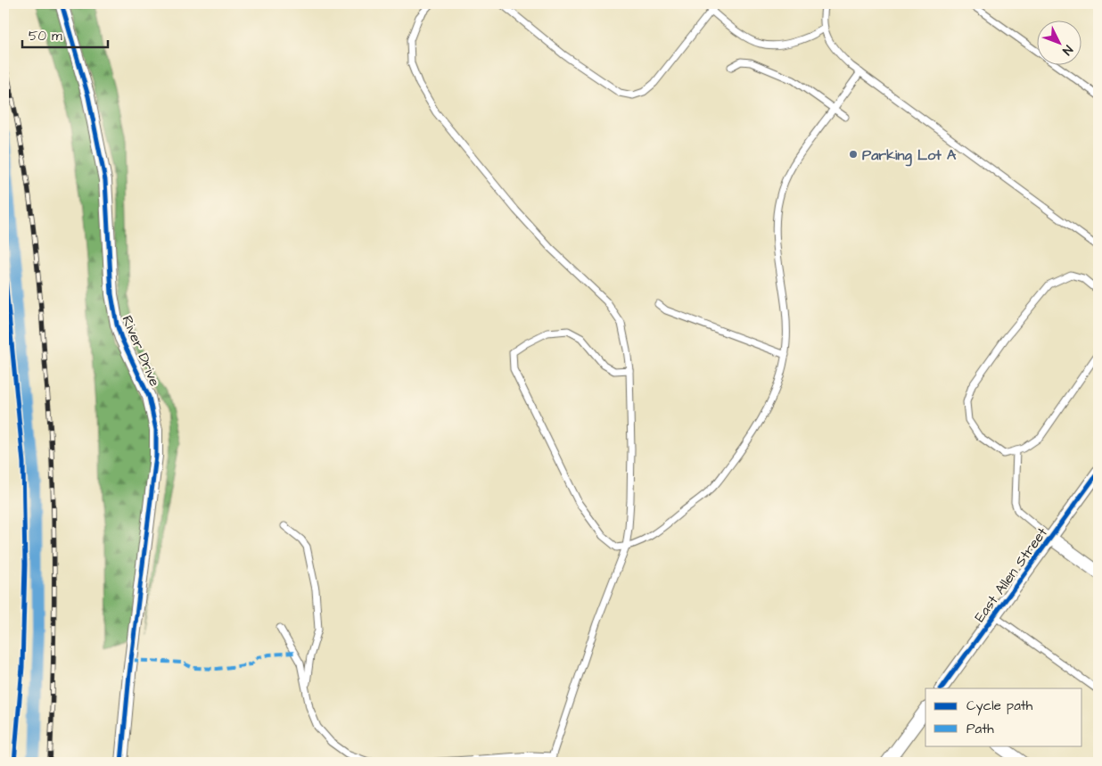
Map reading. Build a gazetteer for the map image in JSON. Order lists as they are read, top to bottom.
{
  "streets": {
    "street": ["River Drive", "East Allen Street"]
  },
  "places": ["Parking Lot A"],
  "legend": ["Cycle path", "Path"],
  "scale_bar": "50 m",
  "north": "bottom right"
}
